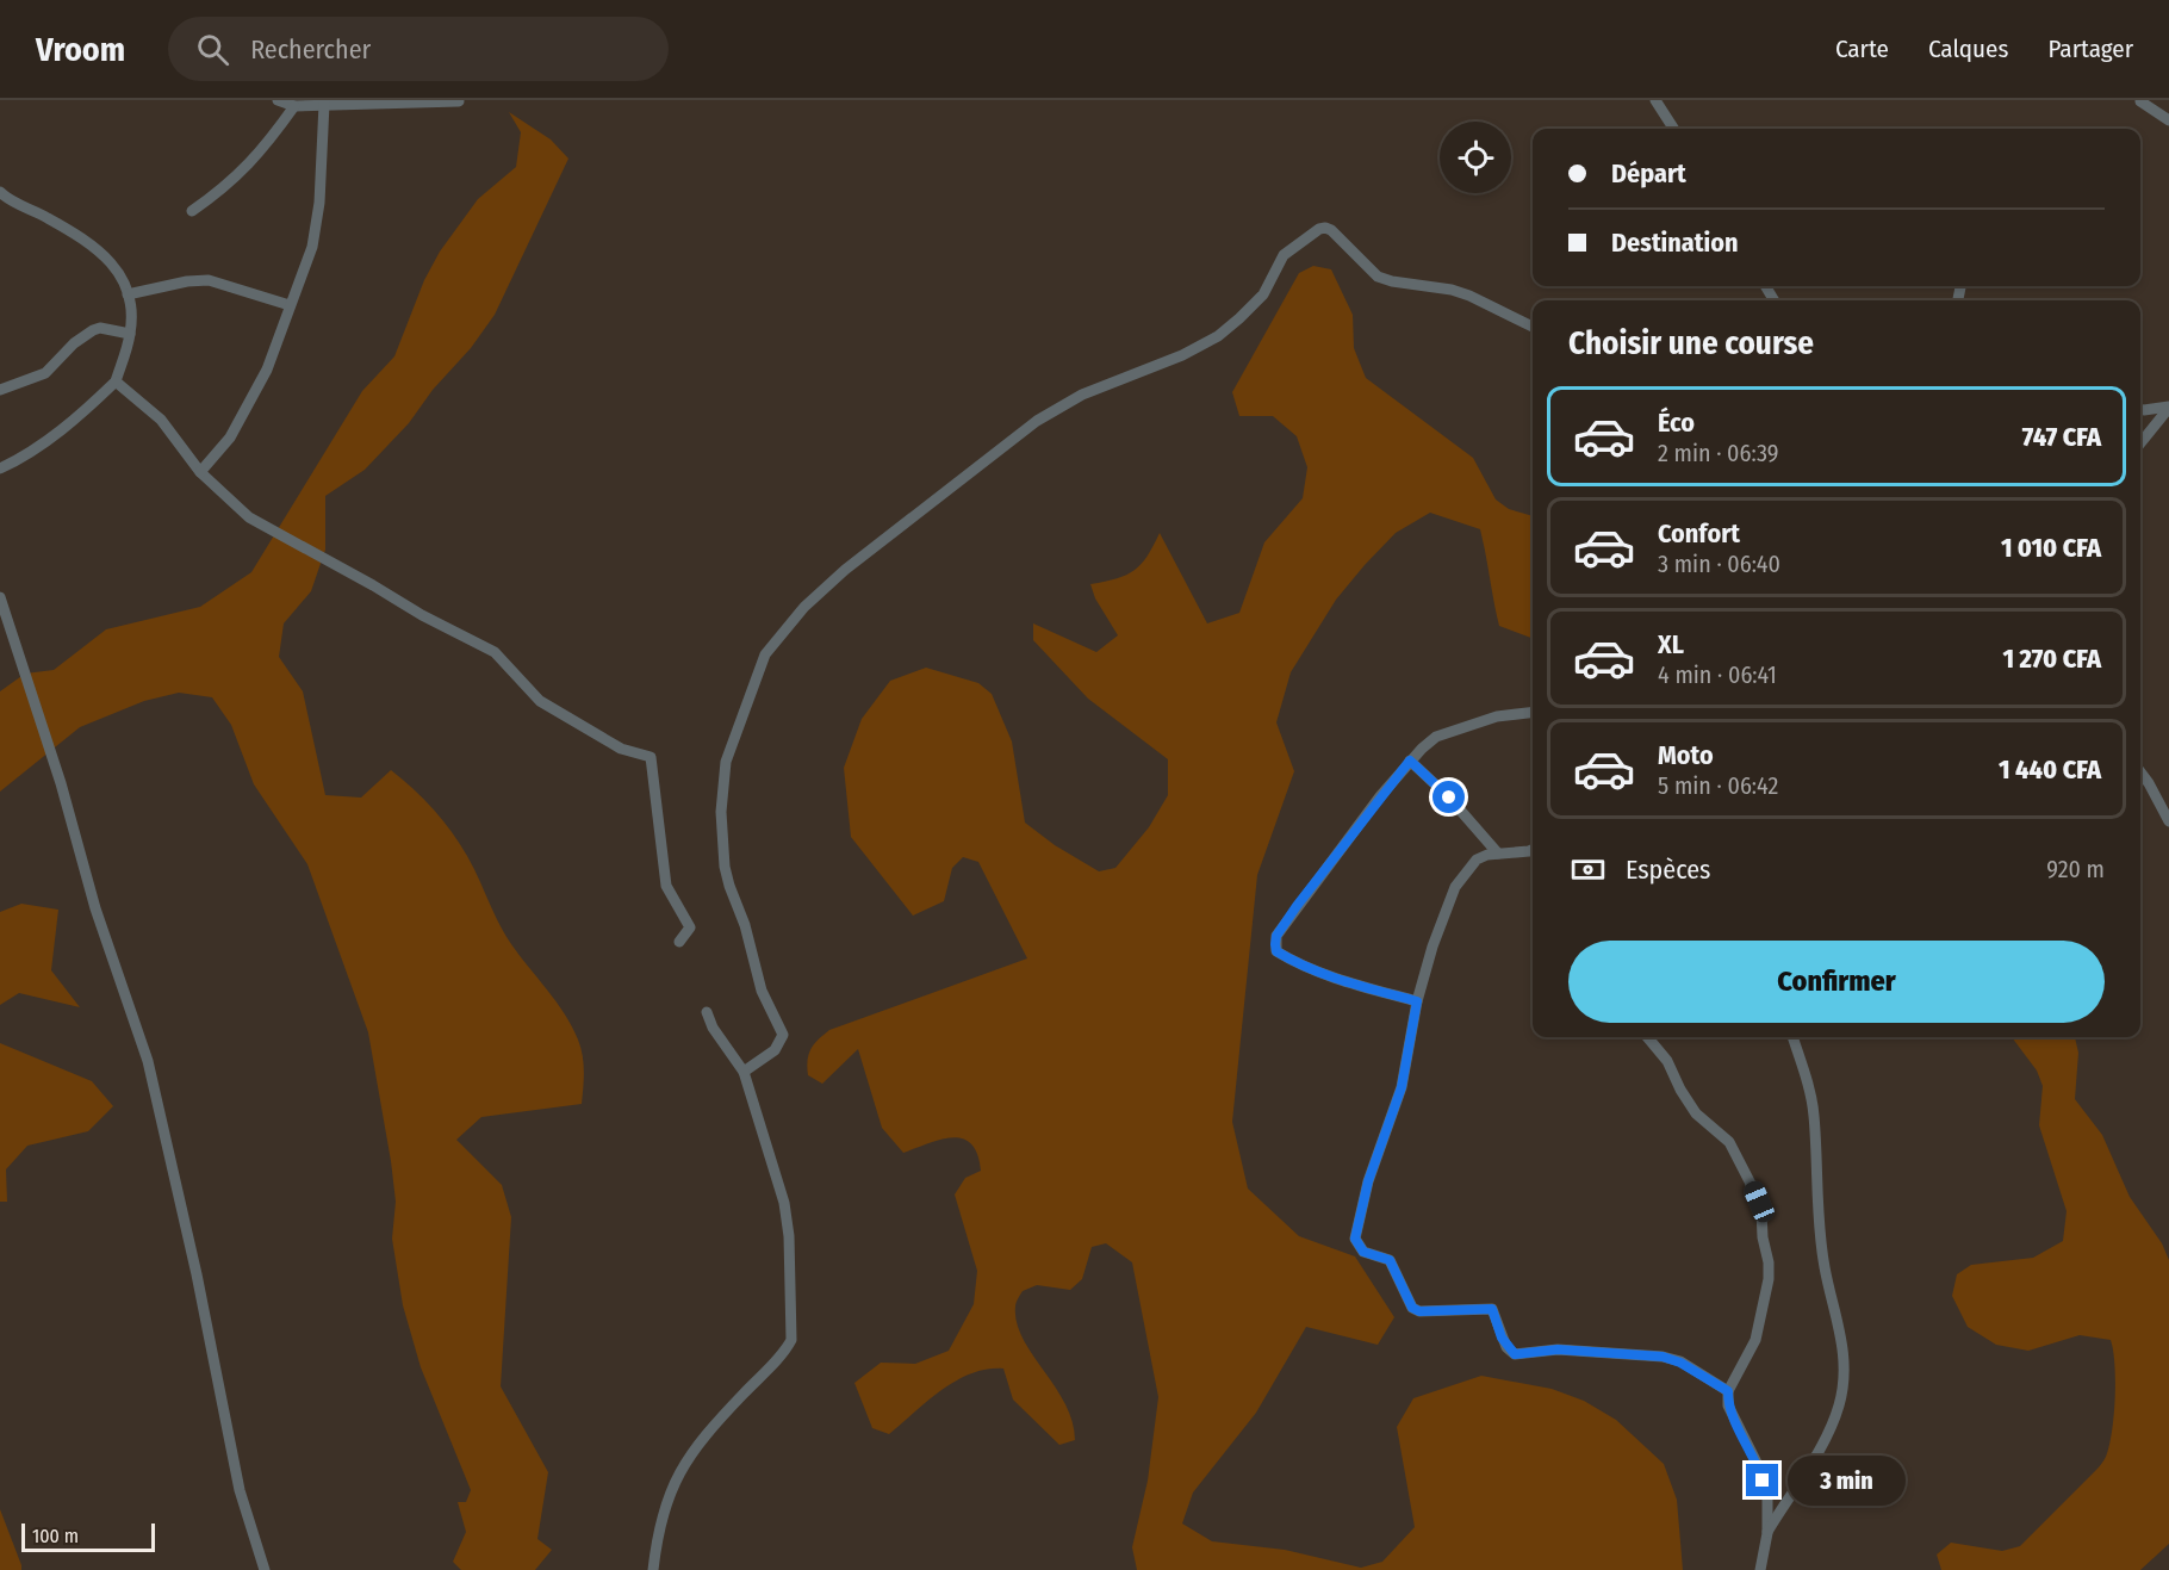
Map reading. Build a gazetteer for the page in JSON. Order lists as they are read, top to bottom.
{
  "scale_bar": "100 m",
  "page": {
    "header": "Vroom",
    "search": "Rechercher",
    "nav": ["Carte", "Calques", "Partager"],
    "banner": ["Départ", "Destination"],
    "heading": "Choisir une course",
    "list": [
      {
        "name": "Éco",
        "note": "2 min · 06:39",
        "value": "747 CFA"
      },
      {
        "name": "Confort",
        "note": "3 min · 06:40",
        "value": "1 010 CFA"
      },
      {
        "name": "XL",
        "note": "4 min · 06:41",
        "value": "1 270 CFA"
      },
      {
        "name": "Moto",
        "note": "5 min · 06:42",
        "value": "1 440 CFA"
      }
    ],
    "pay": ["Espèces", "920 m"],
    "buttons": "Confirmer",
    "bubble": "3 min",
    "scale": "100 m"
  }
}
